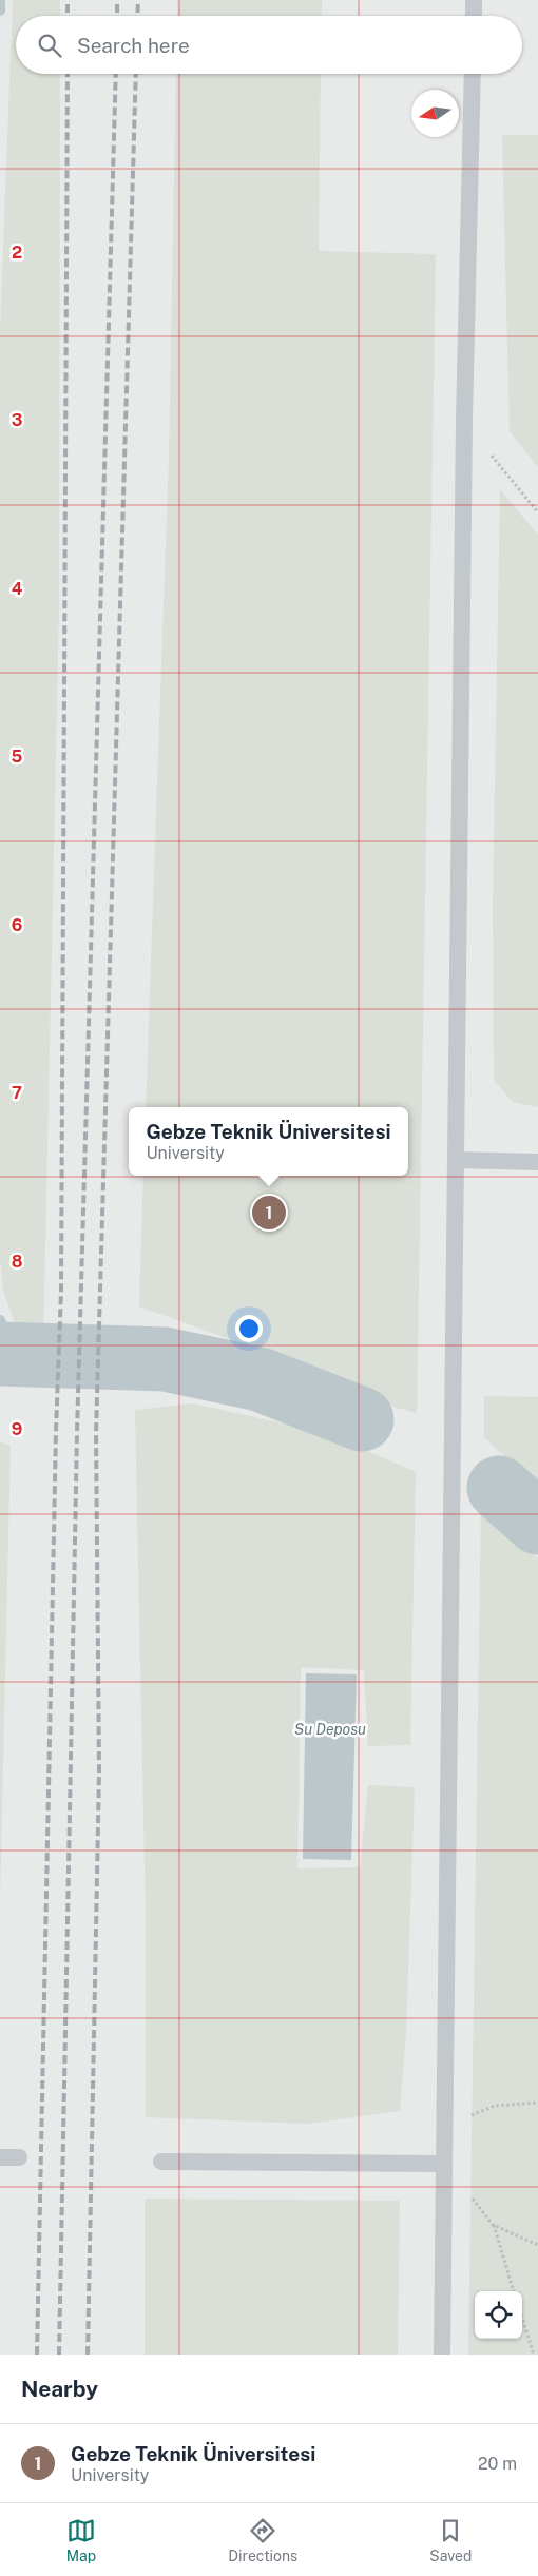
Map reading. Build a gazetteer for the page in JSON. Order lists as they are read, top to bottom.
{
  "water": ["Su Deposu"],
  "north": "left",
  "page": {
    "search": "Search here",
    "popup": ["Gebze Teknik Üniversitesi", "University"],
    "pins": "1",
    "heading": "Nearby",
    "list": [
      {
        "mark": "1",
        "name": "Gebze Teknik Üniversitesi",
        "note": "University",
        "value": "20 m"
      }
    ],
    "nav": ["Map", "Directions", "Saved"]
  },
  "grid": {
    "rows": [
      "2",
      "3",
      "4",
      "5",
      "6",
      "7",
      "8",
      "9"
    ]
  }
}
